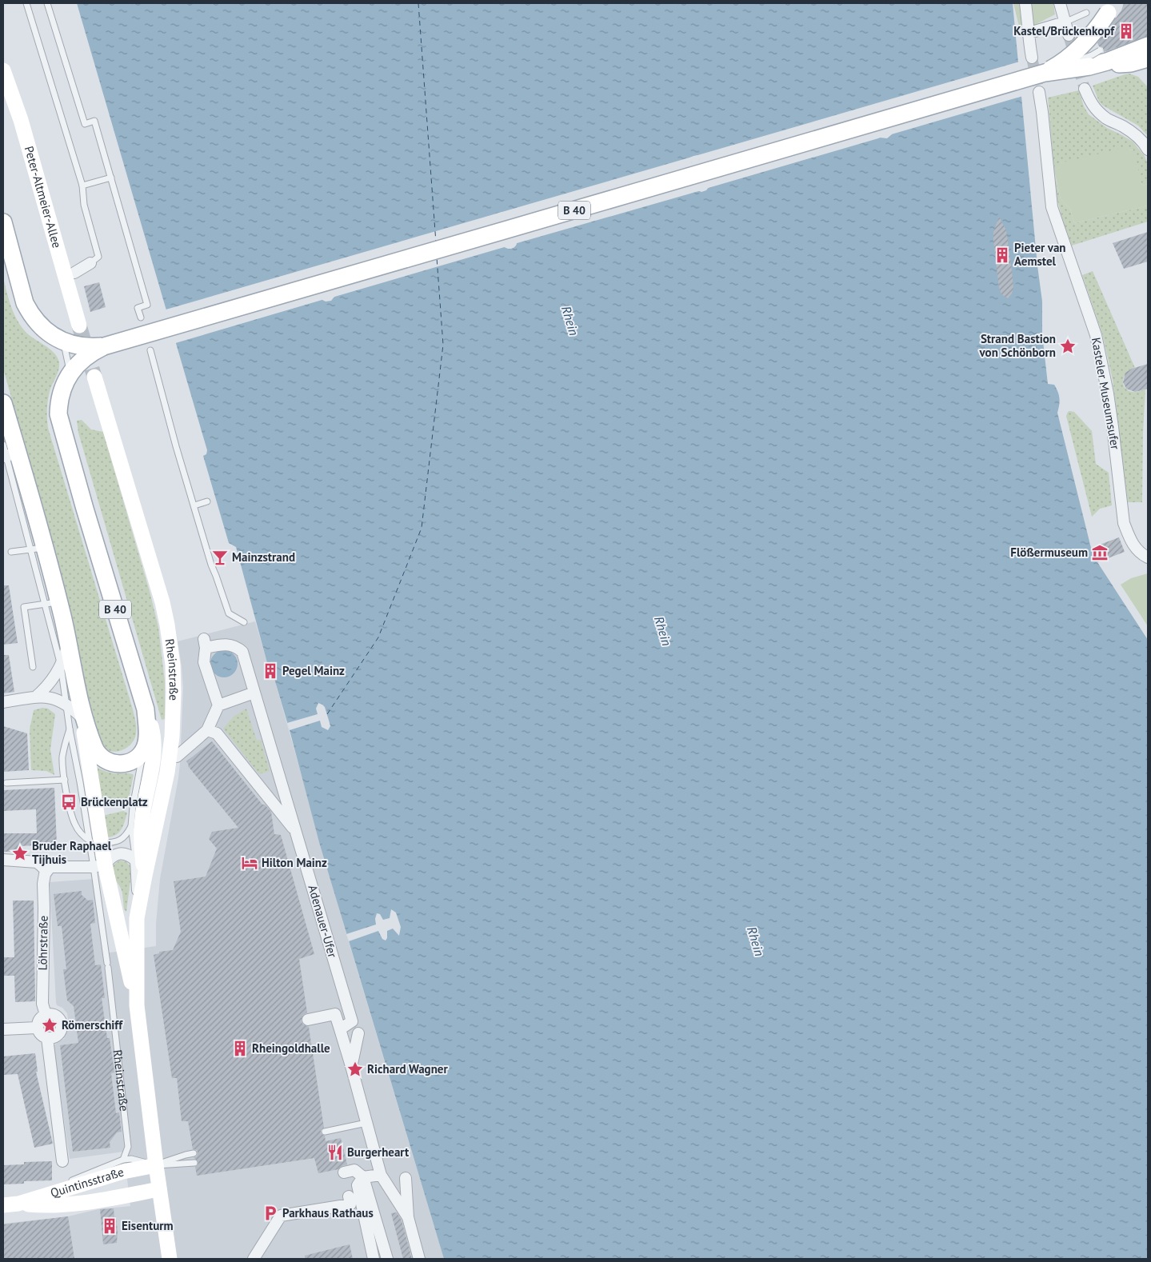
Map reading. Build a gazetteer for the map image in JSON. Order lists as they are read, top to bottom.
{
  "streets": {
    "main road": [
      "Peter-Altmeier-Allee",
      "B 40",
      "Rheinstraße",
      "Quintinsstraße"
    ],
    "street": ["Kasteler Museumsufer", "Adenauer-Ufer", "Löhrstraße"]
  },
  "crossings": [
    ["B 40", "Rheinstraße"],
    ["Rheinstraße", "Quintinsstraße"]
  ],
  "water": ["Rhein"],
  "places": {
    "building": [
      "Kastel/Brückenkopf",
      "Pieter van Aemstel",
      "Pegel Mainz",
      "Rheingoldhalle",
      "Eisenturm"
    ],
    "place": [
      "Strand Bastion von Schönborn",
      "Bruder Raphael Tijhuis",
      "Römerschiff",
      "Richard Wagner"
    ],
    "museum": ["Flößermuseum"],
    "bar": ["Mainzstrand"],
    "bus stop": ["Brückenplatz"],
    "hotel": ["Hilton Mainz"],
    "restaurant": ["Burgerheart"],
    "parking": ["Parkhaus Rathaus"]
  }
}
